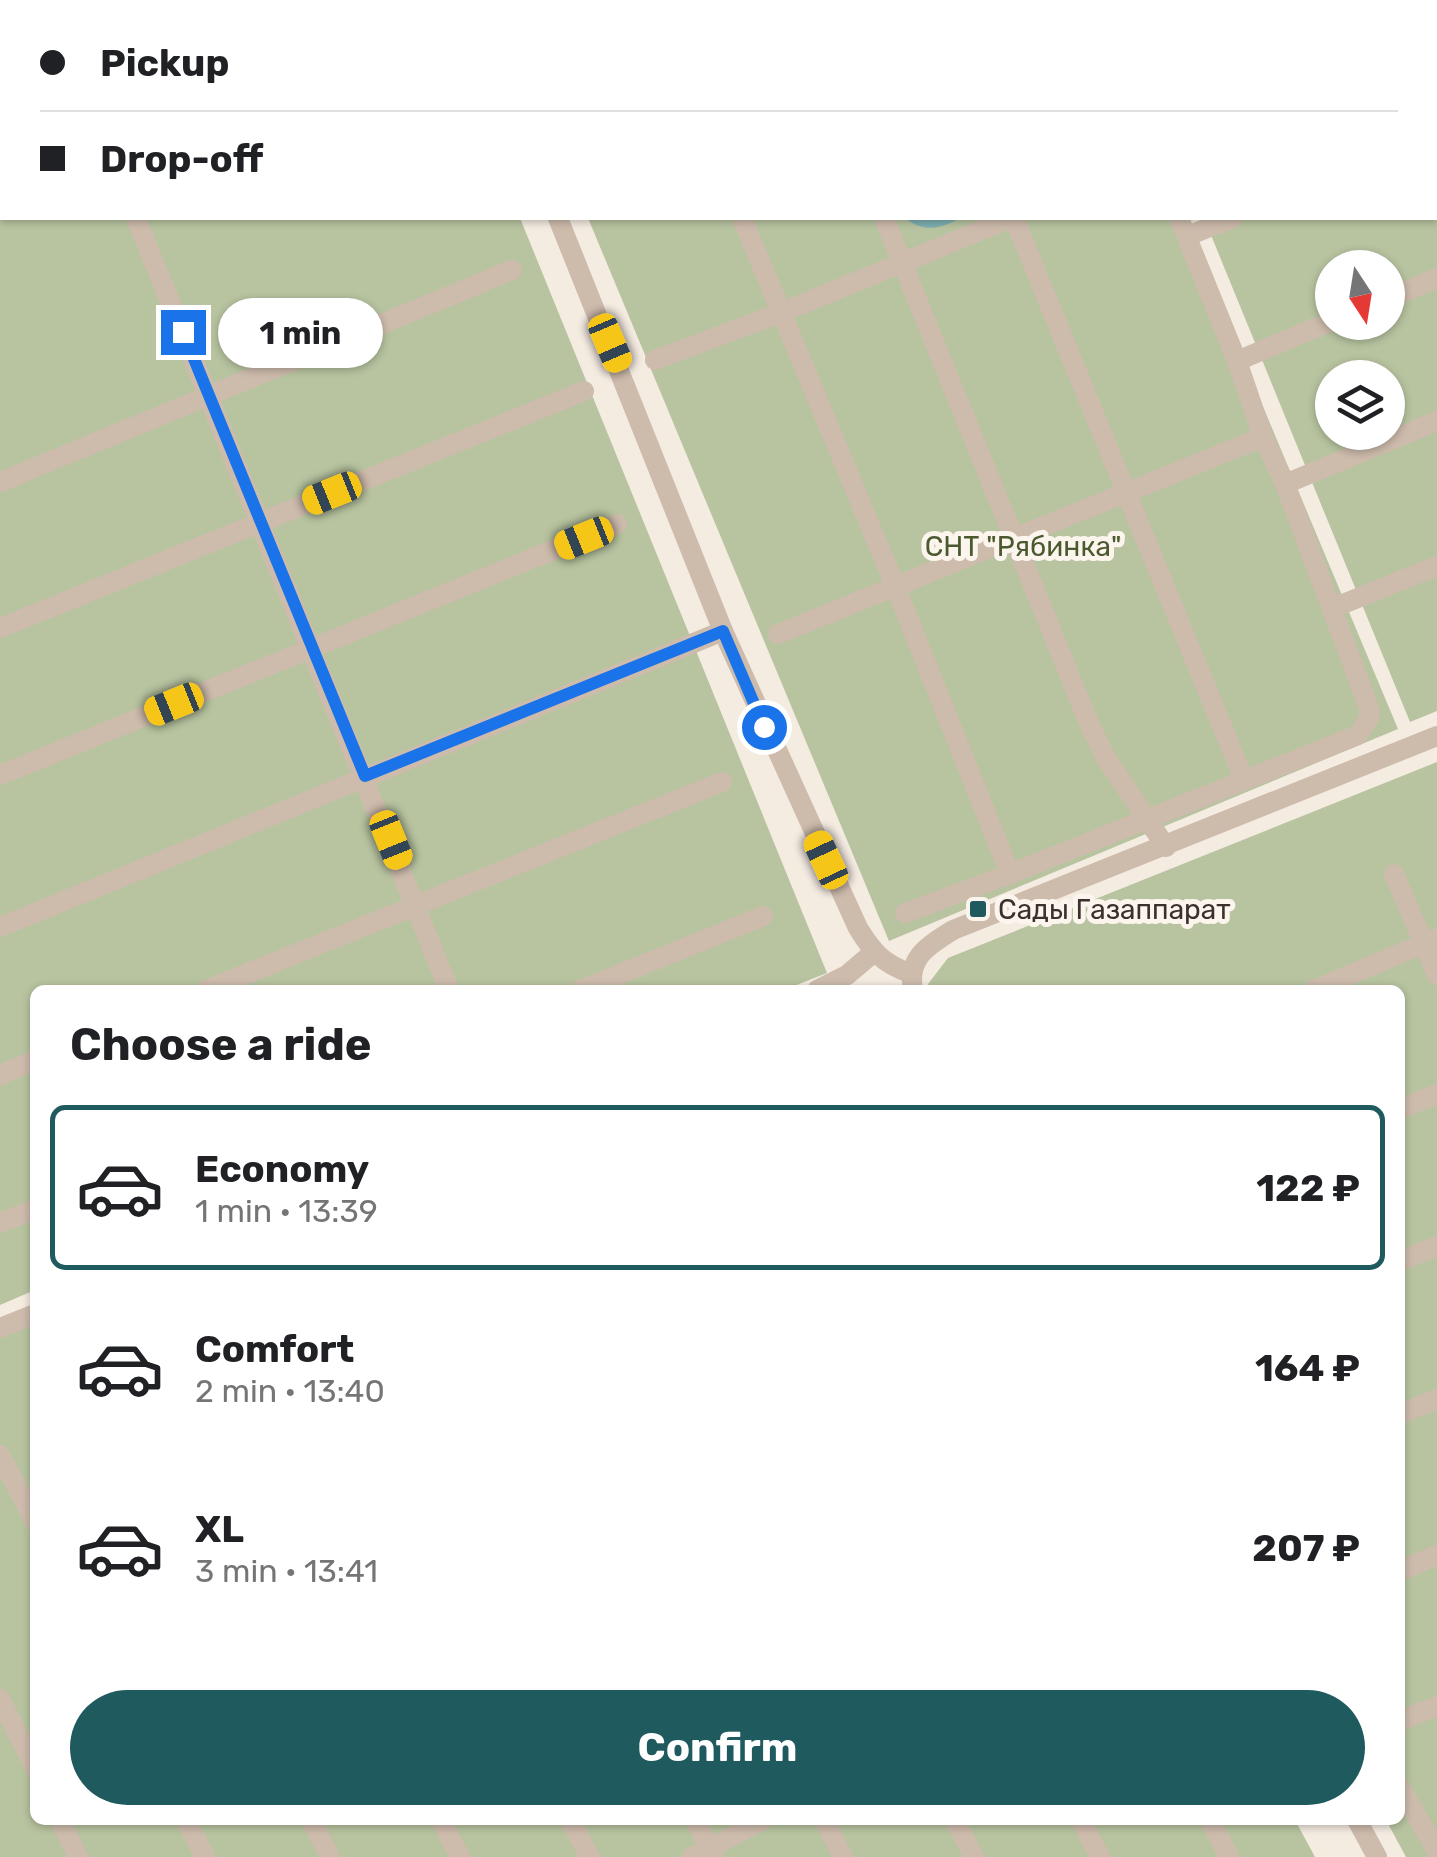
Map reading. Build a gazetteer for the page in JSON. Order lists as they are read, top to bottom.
{
  "parks": ["СНТ \"Рябинка\""],
  "places": {
    "transit": ["Сады Газаппарат"]
  },
  "north": "bottom",
  "page": {
    "banner": ["Pickup", "Drop-off"],
    "bubble": "1 min",
    "heading": "Choose a ride",
    "list": [
      {
        "name": "Economy",
        "note": "1 min · 13:39",
        "value": "122 ₽"
      },
      {
        "name": "Comfort",
        "note": "2 min · 13:40",
        "value": "164 ₽"
      },
      {
        "name": "XL",
        "note": "3 min · 13:41",
        "value": "207 ₽"
      }
    ],
    "buttons": "Confirm"
  }
}
